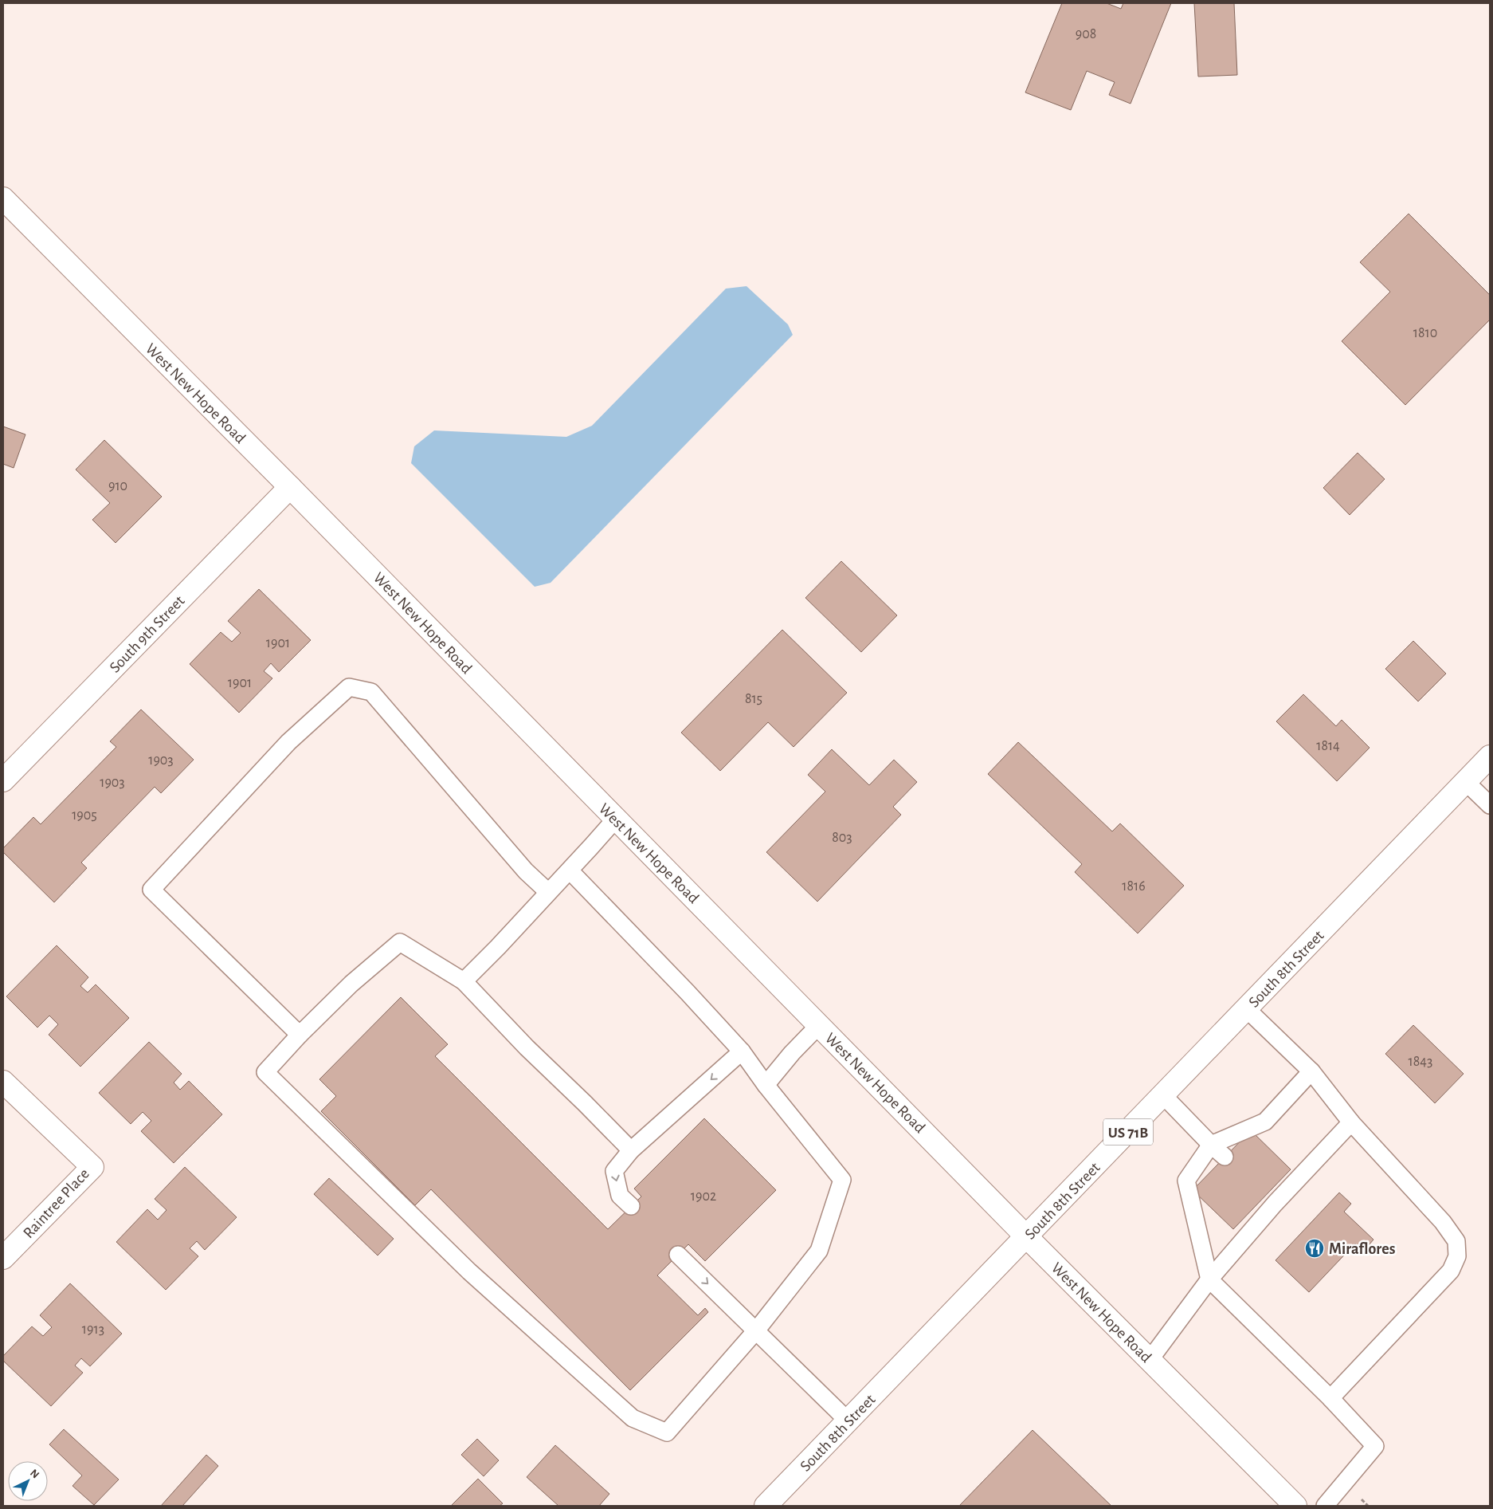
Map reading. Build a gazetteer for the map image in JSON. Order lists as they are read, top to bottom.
{
  "streets": {
    "main road": [
      "West New Hope Road",
      "South 9th Street",
      "South 8th Street",
      "US 71B",
      "Raintree Place"
    ]
  },
  "crossings": [
    ["West New Hope Road", "South 9th Street"],
    ["West New Hope Road", "South 8th Street"]
  ],
  "places": {
    "restaurant": ["Miraflores"]
  },
  "house_numbers": [
    "908",
    "1810",
    "910",
    "1901",
    "1901",
    "815",
    "1814",
    "1903",
    "1903",
    "1905",
    "803",
    "1816",
    "1843",
    "1902",
    "1913"
  ],
  "north": "top right"
}
